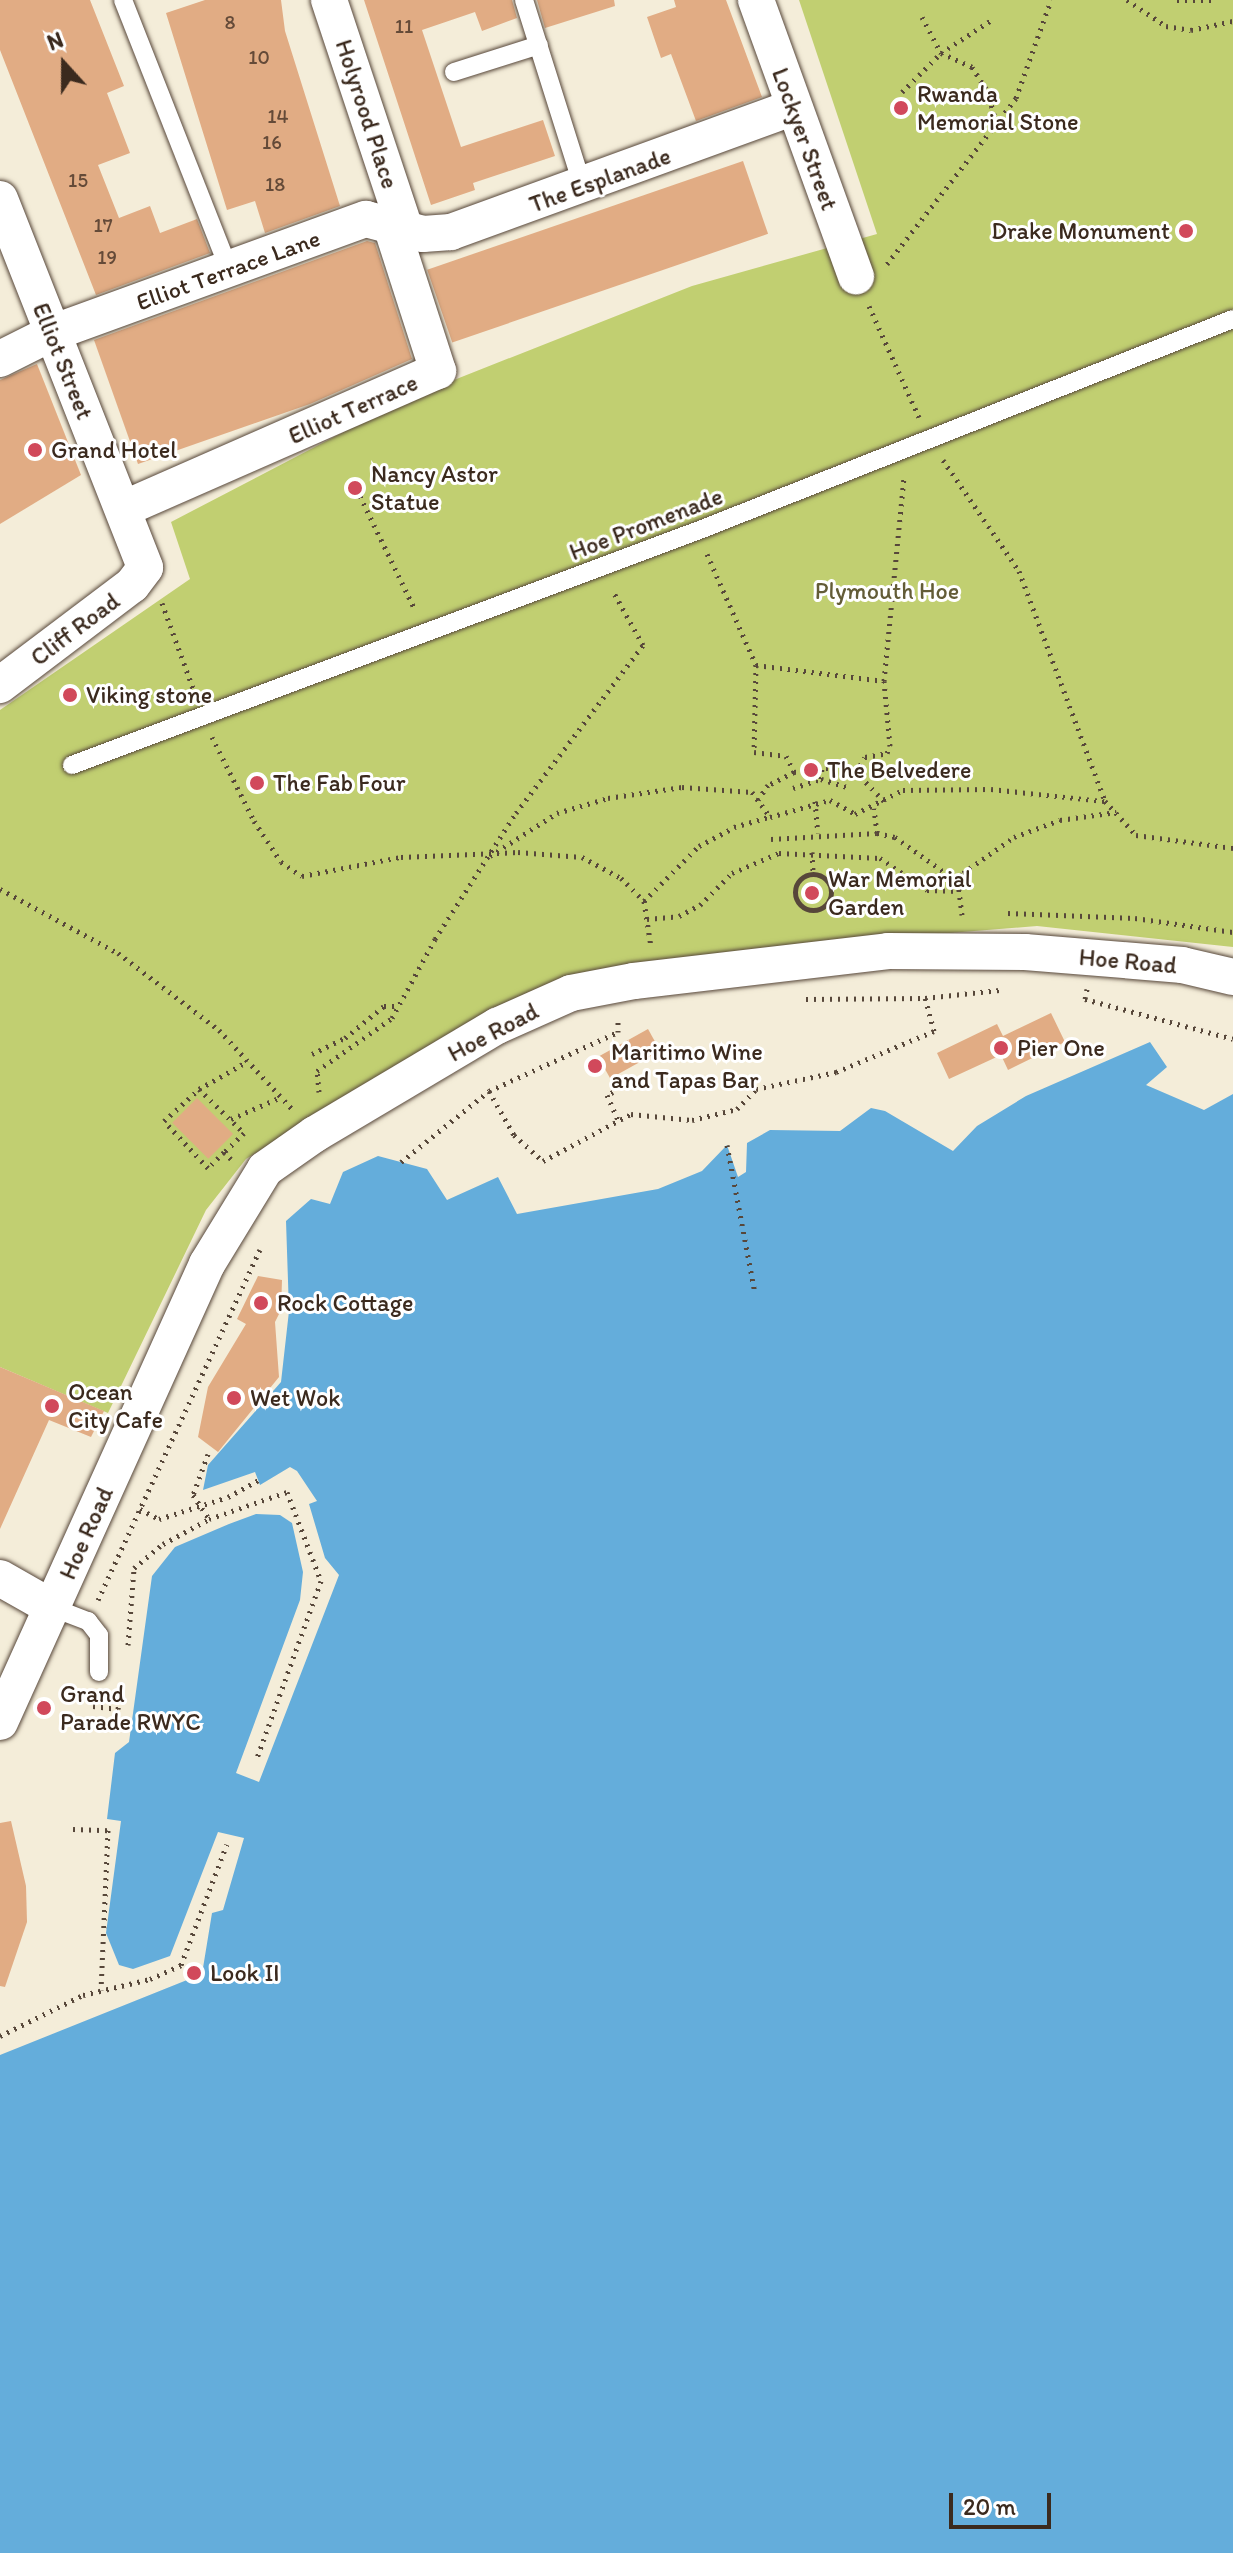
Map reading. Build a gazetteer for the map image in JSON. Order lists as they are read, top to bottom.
{
  "streets": {
    "street": [
      "Holyrood Place",
      "Lockyer Street",
      "The Esplanade",
      "Elliot Terrace Lane",
      "Elliot Street",
      "Elliot Terrace",
      "Cliff Road",
      "Hoe Road"
    ],
    "lane": ["Hoe Promenade"]
  },
  "crossings": [
    ["Holyrood Place", "The Esplanade"],
    ["Holyrood Place", "Elliot Terrace Lane"],
    ["Holyrood Place", "Elliot Terrace"],
    ["Lockyer Street", "The Esplanade"],
    ["The Esplanade", "Elliot Terrace Lane"],
    ["The Esplanade", "Elliot Terrace"],
    ["Elliot Terrace Lane", "Elliot Street"],
    ["Elliot Terrace Lane", "Elliot Terrace"],
    ["Elliot Street", "Elliot Terrace"],
    ["Elliot Street", "Cliff Road"]
  ],
  "parks": ["Plymouth Hoe"],
  "places": [
    "Rwanda Memorial Stone",
    "Drake Monument",
    "Grand Hotel",
    "Nancy Astor Statue",
    "Viking stone",
    "The Belvedere",
    "The Fab Four",
    "War Memorial Garden",
    "Pier One",
    "Maritimo Wine and Tapas Bar",
    "Rock Cottage",
    "Wet Wok",
    "Ocean City Cafe",
    "Grand Parade RWYC",
    "Look II"
  ],
  "house_numbers": [
    "8",
    "11",
    "10",
    "14",
    "16",
    "15",
    "18",
    "17",
    "19"
  ],
  "scale_bar": "20 m",
  "north": "top"
}
